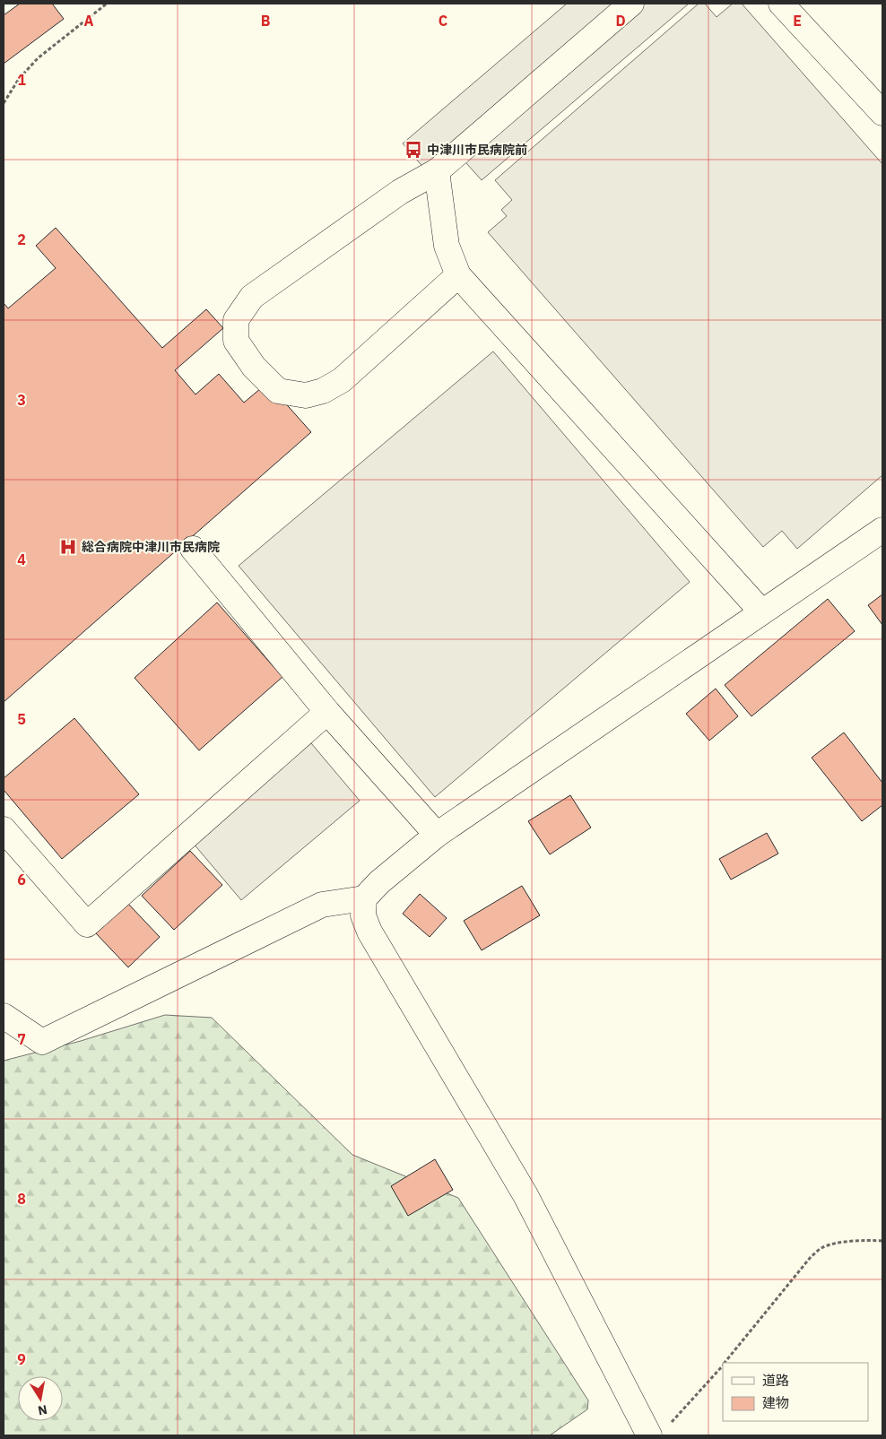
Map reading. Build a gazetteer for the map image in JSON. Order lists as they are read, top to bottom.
{
  "places": {
    "bus stop": ["中津川市民病院前"],
    "hospital": ["総合病院中津川市民病院"]
  },
  "legend": ["道路", "建物"],
  "north": "bottom",
  "grid": {
    "columns": [
      "A",
      "B",
      "C",
      "D",
      "E"
    ],
    "rows": [
      "1",
      "2",
      "3",
      "4",
      "5",
      "6",
      "7",
      "8",
      "9"
    ]
  }
}
